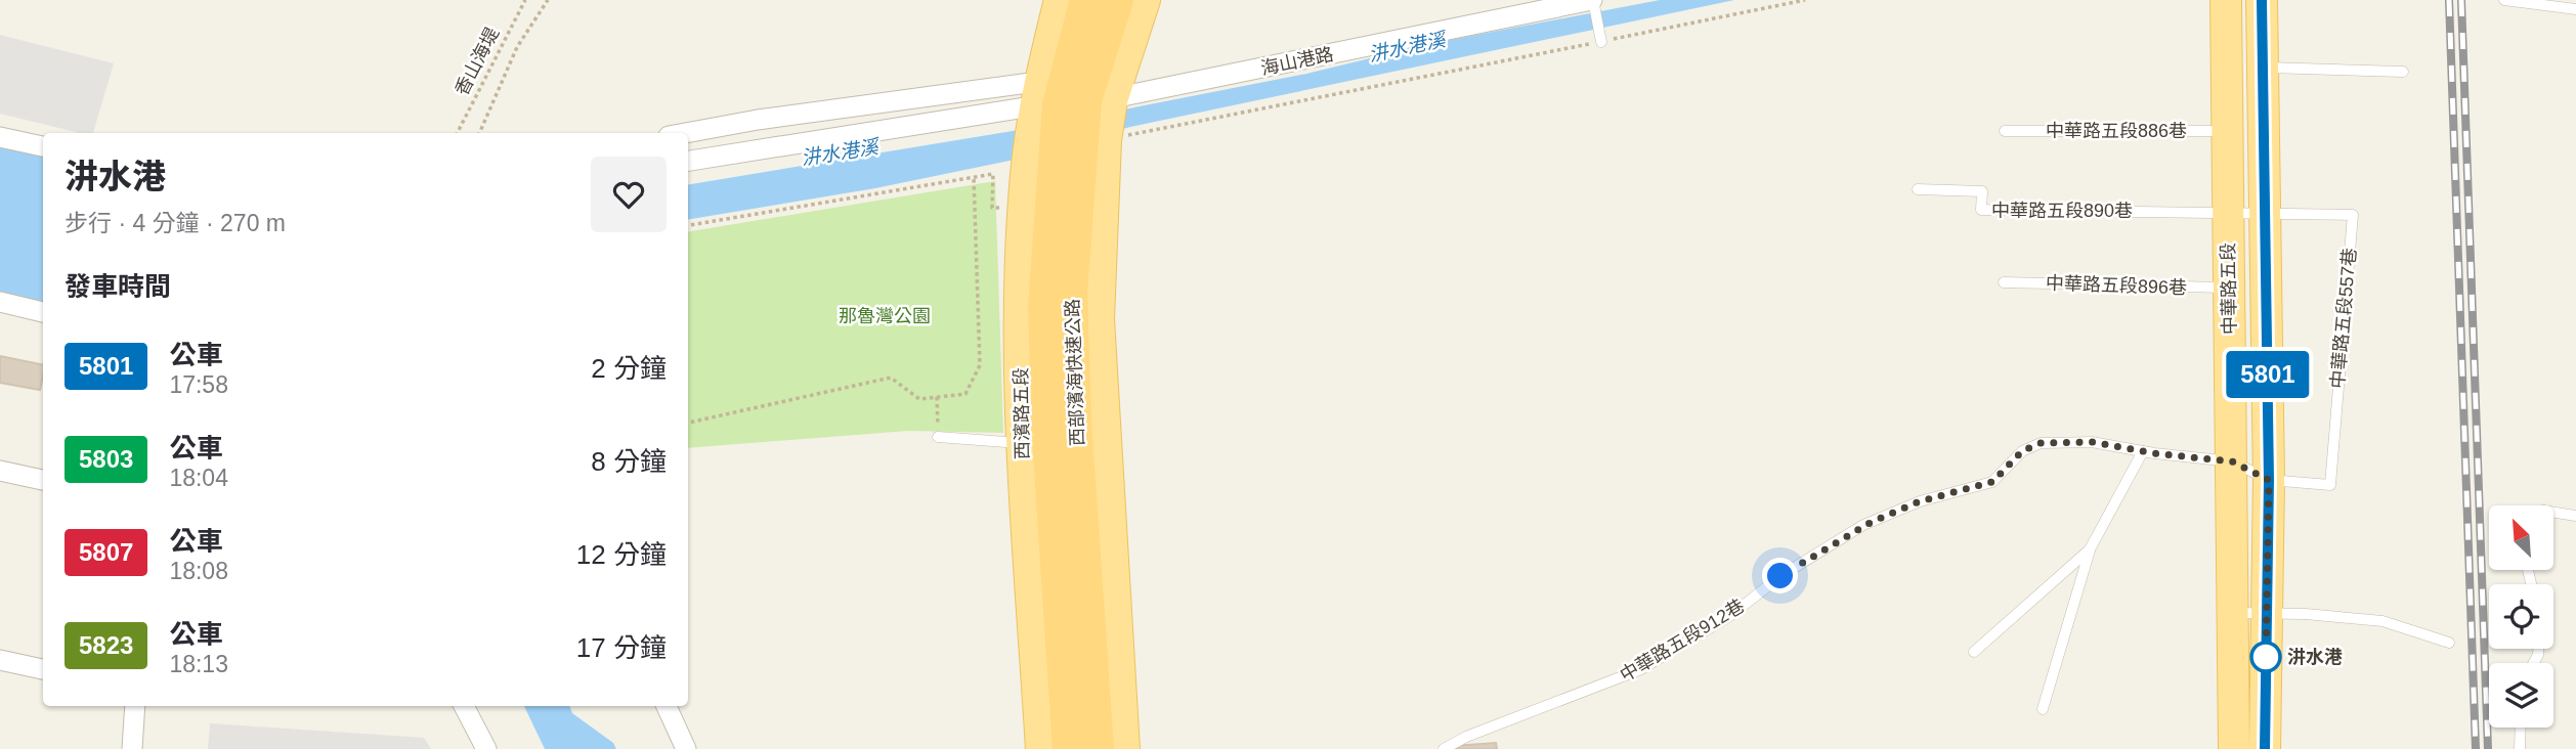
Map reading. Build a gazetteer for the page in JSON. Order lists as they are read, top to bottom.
{
  "streets": {
    "highway": ["西部濱海快速公路"],
    "main road": ["中華路五段", "西濱路五段"],
    "street": ["海山港路"],
    "lane": [
      "中華路五段886巷",
      "中華路五段890巷",
      "中華路五段896巷",
      "中華路五段557巷",
      "中華路五段912巷"
    ],
    "path": ["香山海堤"]
  },
  "crossings": [
    ["海山港路", "西部濱海快速公路"],
    ["海山港路", "西濱路五段"],
    ["中華路五段886巷", "中華路五段"],
    ["中華路五段890巷", "中華路五段"],
    ["中華路五段890巷", "中華路五段557巷"],
    ["中華路五段896巷", "中華路五段"],
    ["中華路五段", "中華路五段557巷"],
    ["中華路五段", "中華路五段912巷"],
    ["中華路五段557巷", "中華路五段912巷"],
    ["西部濱海快速公路", "西濱路五段"]
  ],
  "water": ["汫水港溪"],
  "parks": ["那魯灣公園"],
  "places": ["汫水港"],
  "lines": ["bus line 5801"],
  "north": "top left",
  "page": {
    "on_map": "5801",
    "heading": [
      ["汫水港", "步行 · 4 分鐘 · 270 m"],
      "發車時間"
    ],
    "list": [
      {
        "mark": "5801",
        "name": "公車",
        "note": "17:58",
        "value": "2 分鐘"
      },
      {
        "mark": "5803",
        "name": "公車",
        "note": "18:04",
        "value": "8 分鐘"
      },
      {
        "mark": "5807",
        "name": "公車",
        "note": "18:08",
        "value": "12 分鐘"
      },
      {
        "mark": "5823",
        "name": "公車",
        "note": "18:13",
        "value": "17 分鐘"
      }
    ]
  }
}
